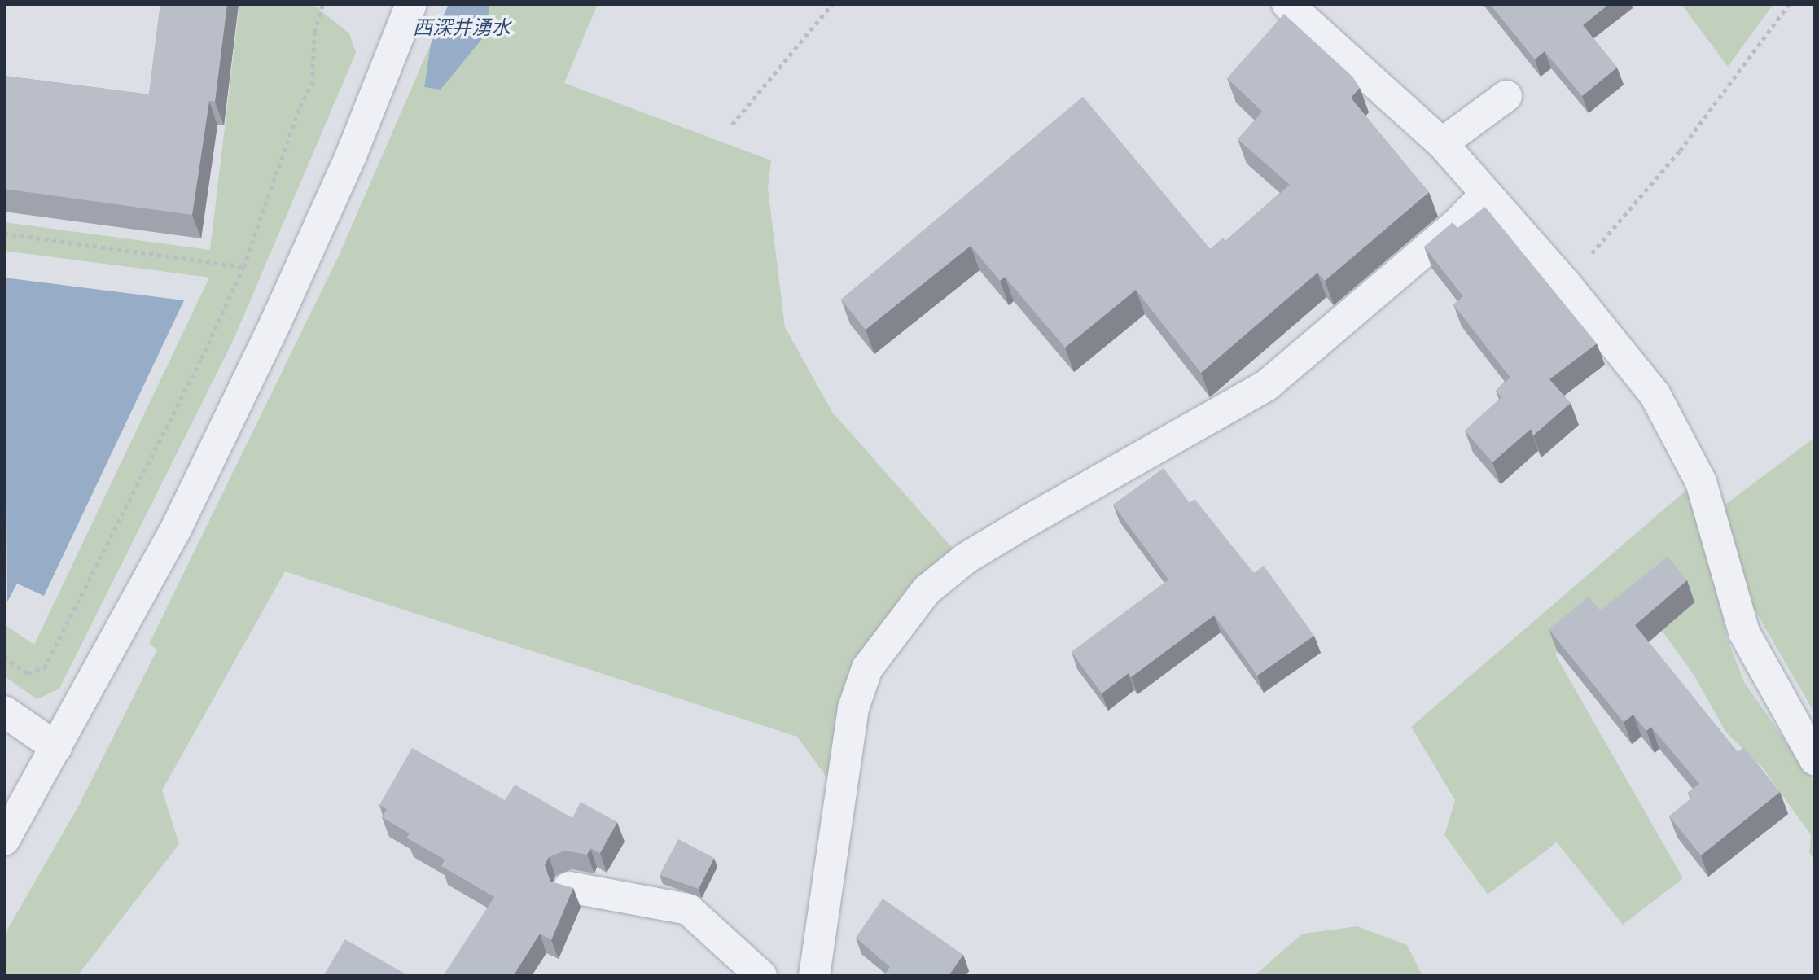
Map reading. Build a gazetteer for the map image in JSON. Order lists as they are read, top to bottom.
{
  "water": ["西深井湧水"]
}
